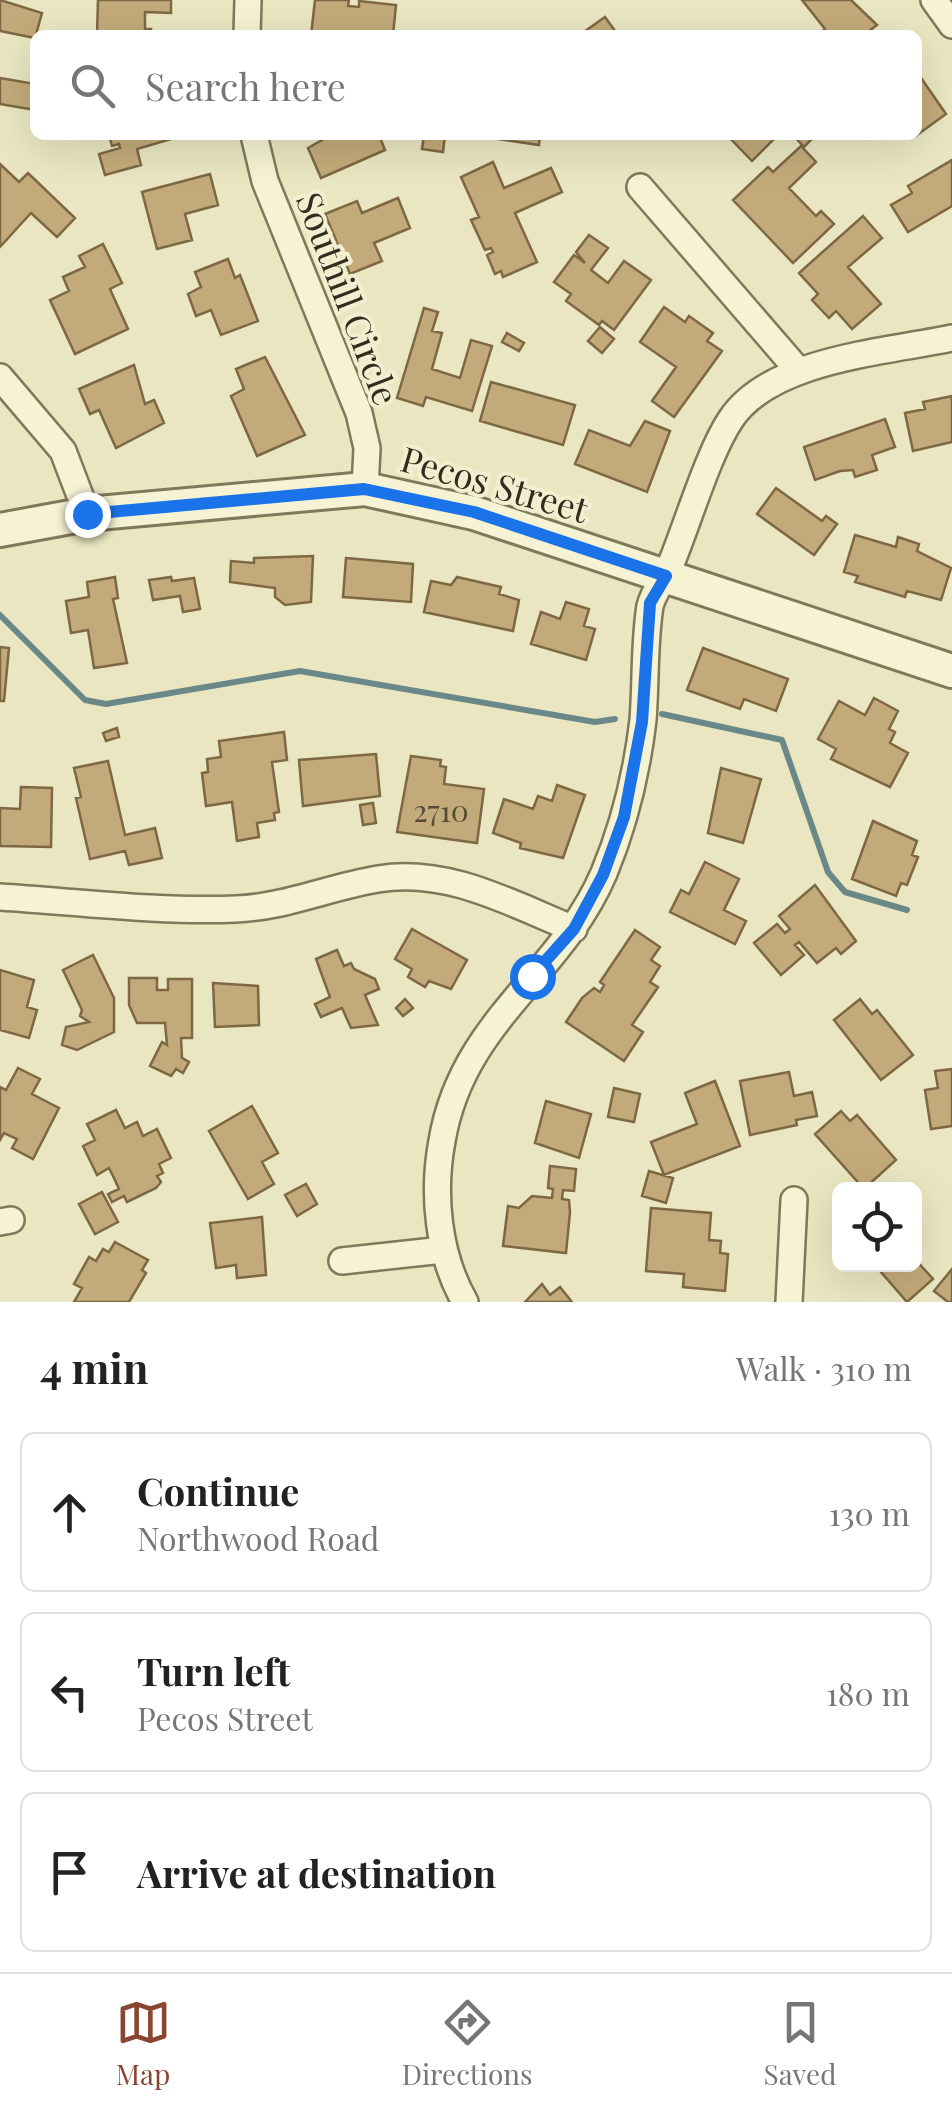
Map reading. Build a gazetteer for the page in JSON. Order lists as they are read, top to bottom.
{
  "streets": {
    "street": ["Southill Circle", "Pecos Street"]
  },
  "crossings": [
    ["Southill Circle", "Pecos Street"]
  ],
  "house_numbers": ["2710"],
  "page": {
    "search": "Search here",
    "heading": ["4 min", "Walk · 310 m"],
    "list": [
      ["Continue", "Northwood Road", "130 m"],
      ["Turn left", "Pecos Street", "180 m"],
      "Arrive at destination"
    ],
    "nav": ["Map", "Directions", "Saved"]
  }
}
